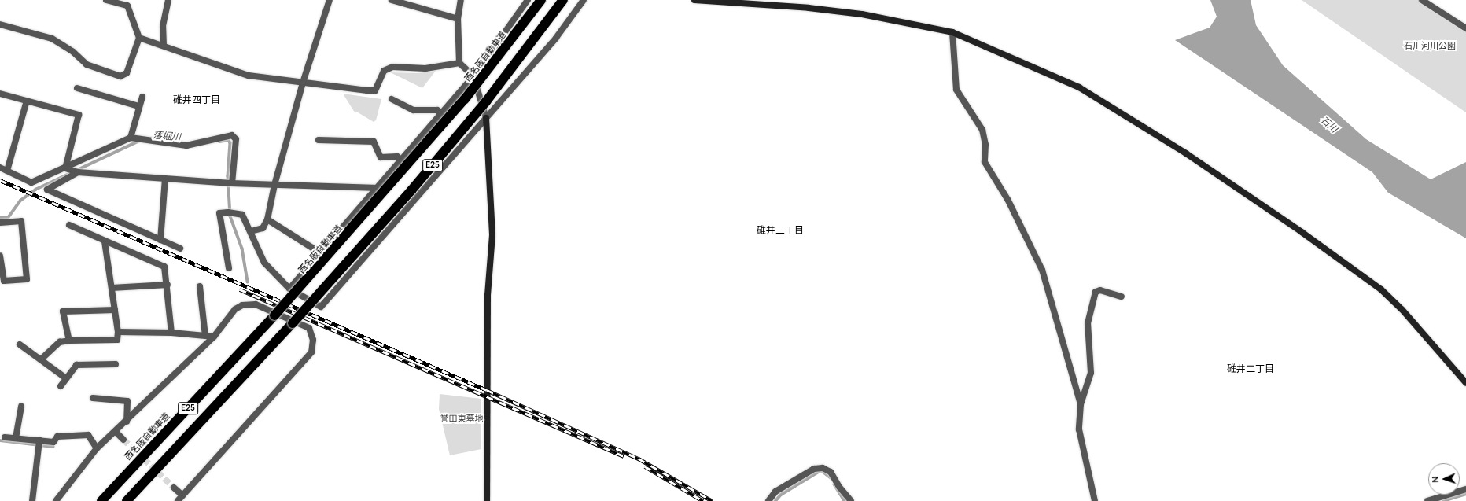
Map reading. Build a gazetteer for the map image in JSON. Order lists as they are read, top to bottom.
{
  "streets": {
    "highway": ["西名阪自動車道", "E25"]
  },
  "districts": ["碓井四丁目", "碓井三丁目", "碓井二丁目"],
  "water": ["石川", "落堀川"],
  "parks": ["石川河川公園", "誉田東墓地"],
  "north": "left"
}
